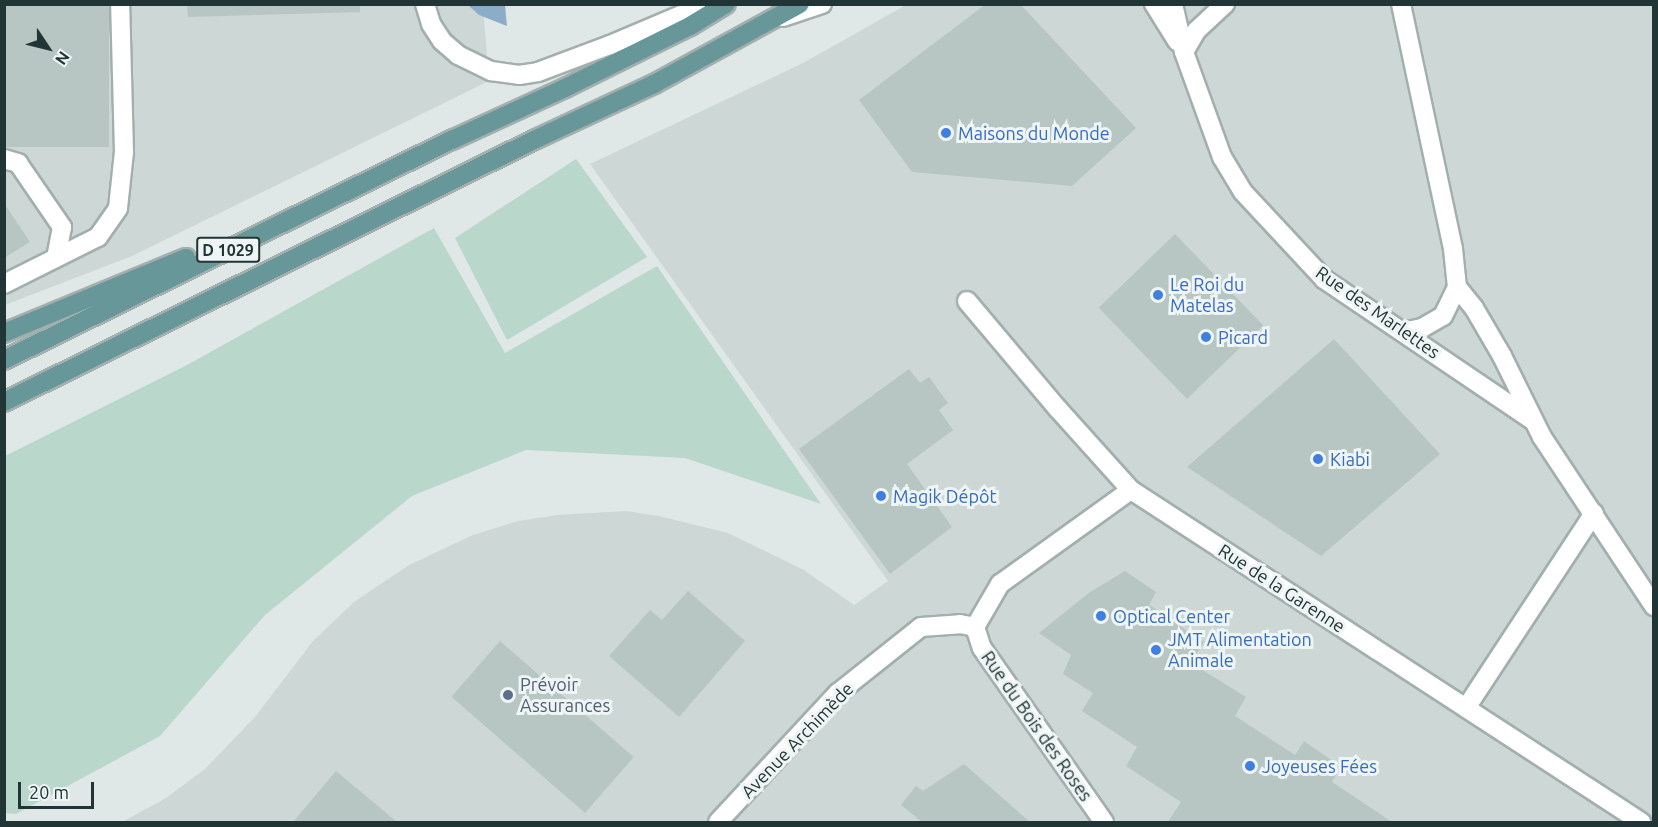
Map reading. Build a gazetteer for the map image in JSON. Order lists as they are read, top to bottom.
{
  "streets": {
    "main road": ["D 1029"],
    "street": [
      "Rue des Marlettes",
      "Rue de la Garenne",
      "Rue du Bois des Roses",
      "Avenue Archimède"
    ]
  },
  "crossings": [
    ["Rue du Bois des Roses", "Avenue Archimède"]
  ],
  "places": [
    "Maisons du Monde",
    "Le Roi du Matelas",
    "Picard",
    "Kiabi",
    "Magik Dépôt",
    "Optical Center",
    "JMT Alimentation Animale",
    "Prévoir Assurances",
    "Joyeuses Fées"
  ],
  "scale_bar": "20 m",
  "north": "bottom right"
}
